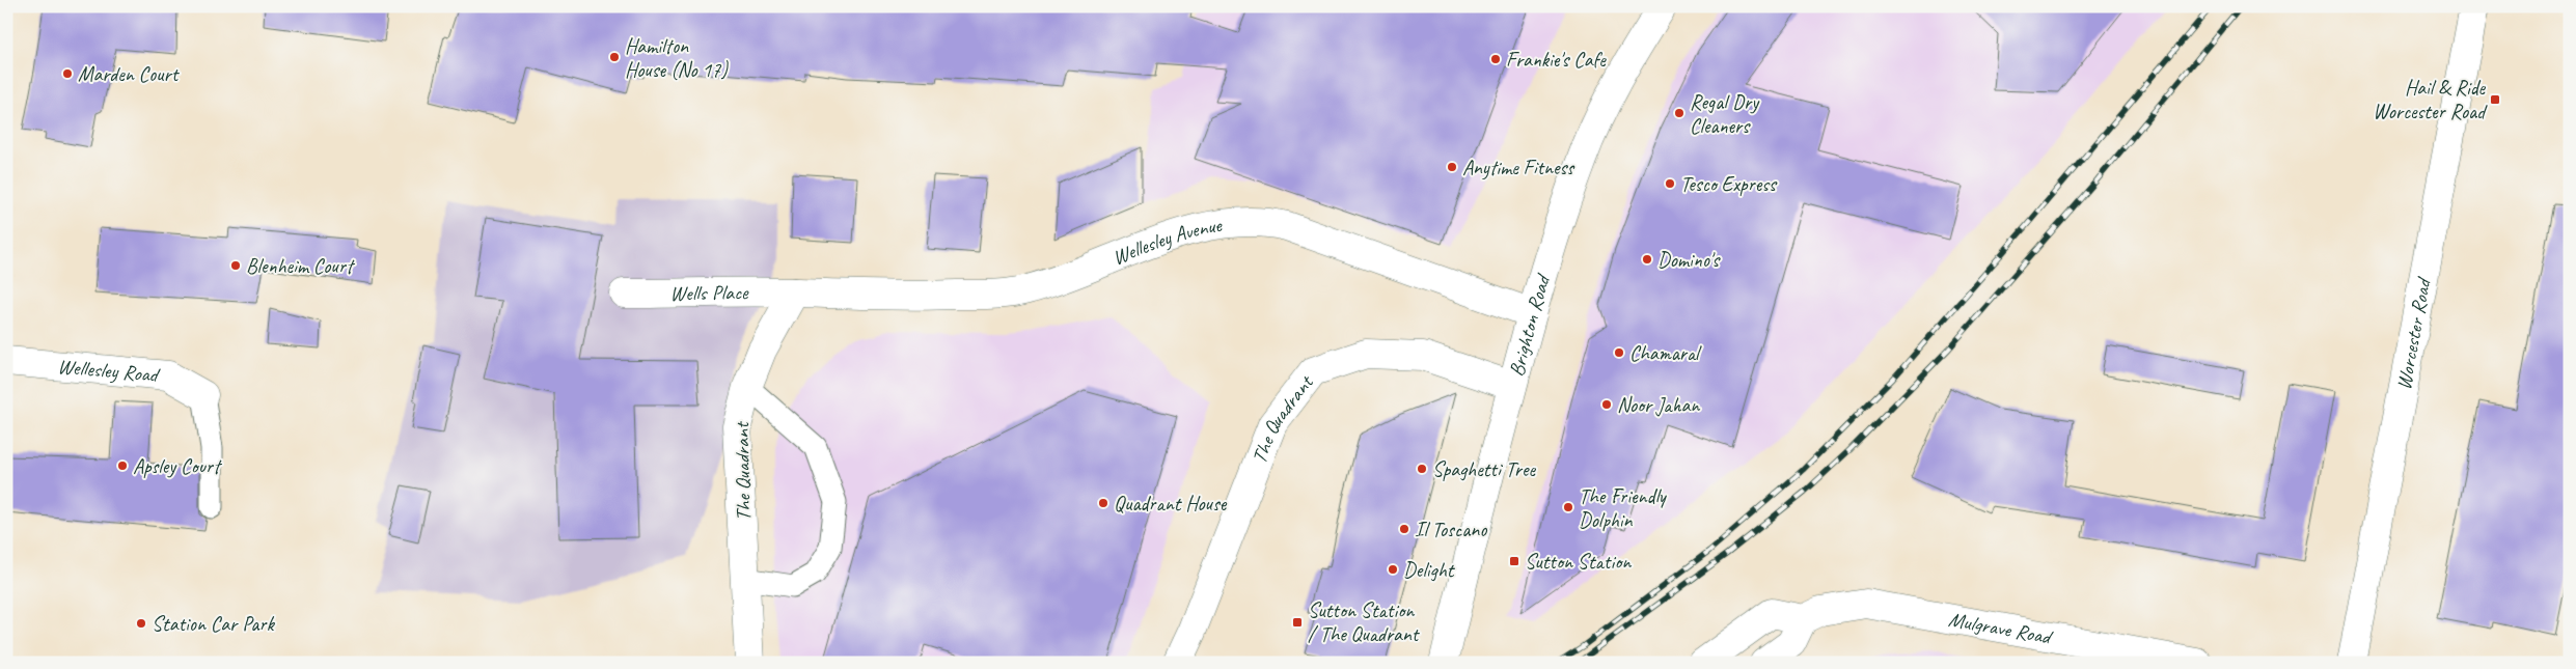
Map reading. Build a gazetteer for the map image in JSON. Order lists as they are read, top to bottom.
{
  "streets": {
    "street": [
      "Wellesley Avenue",
      "Wells Place",
      "Brighton Road",
      "Worcester Road",
      "Wellesley Road",
      "The Quadrant",
      "Mulgrave Road"
    ]
  },
  "crossings": [
    ["Wellesley Avenue", "Wells Place"],
    ["Wellesley Avenue", "Brighton Road"],
    ["Wellesley Avenue", "The Quadrant"],
    ["Wells Place", "The Quadrant"],
    ["Brighton Road", "The Quadrant"]
  ],
  "places": {
    "other": [
      "Hamilton House (No 17)",
      "Frankie's Cafe",
      "Marden Court",
      "Regal Dry Cleaners",
      "Anytime Fitness",
      "Tesco Express",
      "Domino's",
      "Blenheim Court",
      "Chamaral",
      "Noor Jahan",
      "Apsley Court",
      "Spaghetti Tree",
      "Quadrant House",
      "The Friendly Dolphin",
      "Il Toscano",
      "Delight",
      "Station Car Park"
    ],
    "transit": ["Hail & Ride Worcester Road", "Sutton Station", "Sutton Station / The Quadrant"]
  }
}
